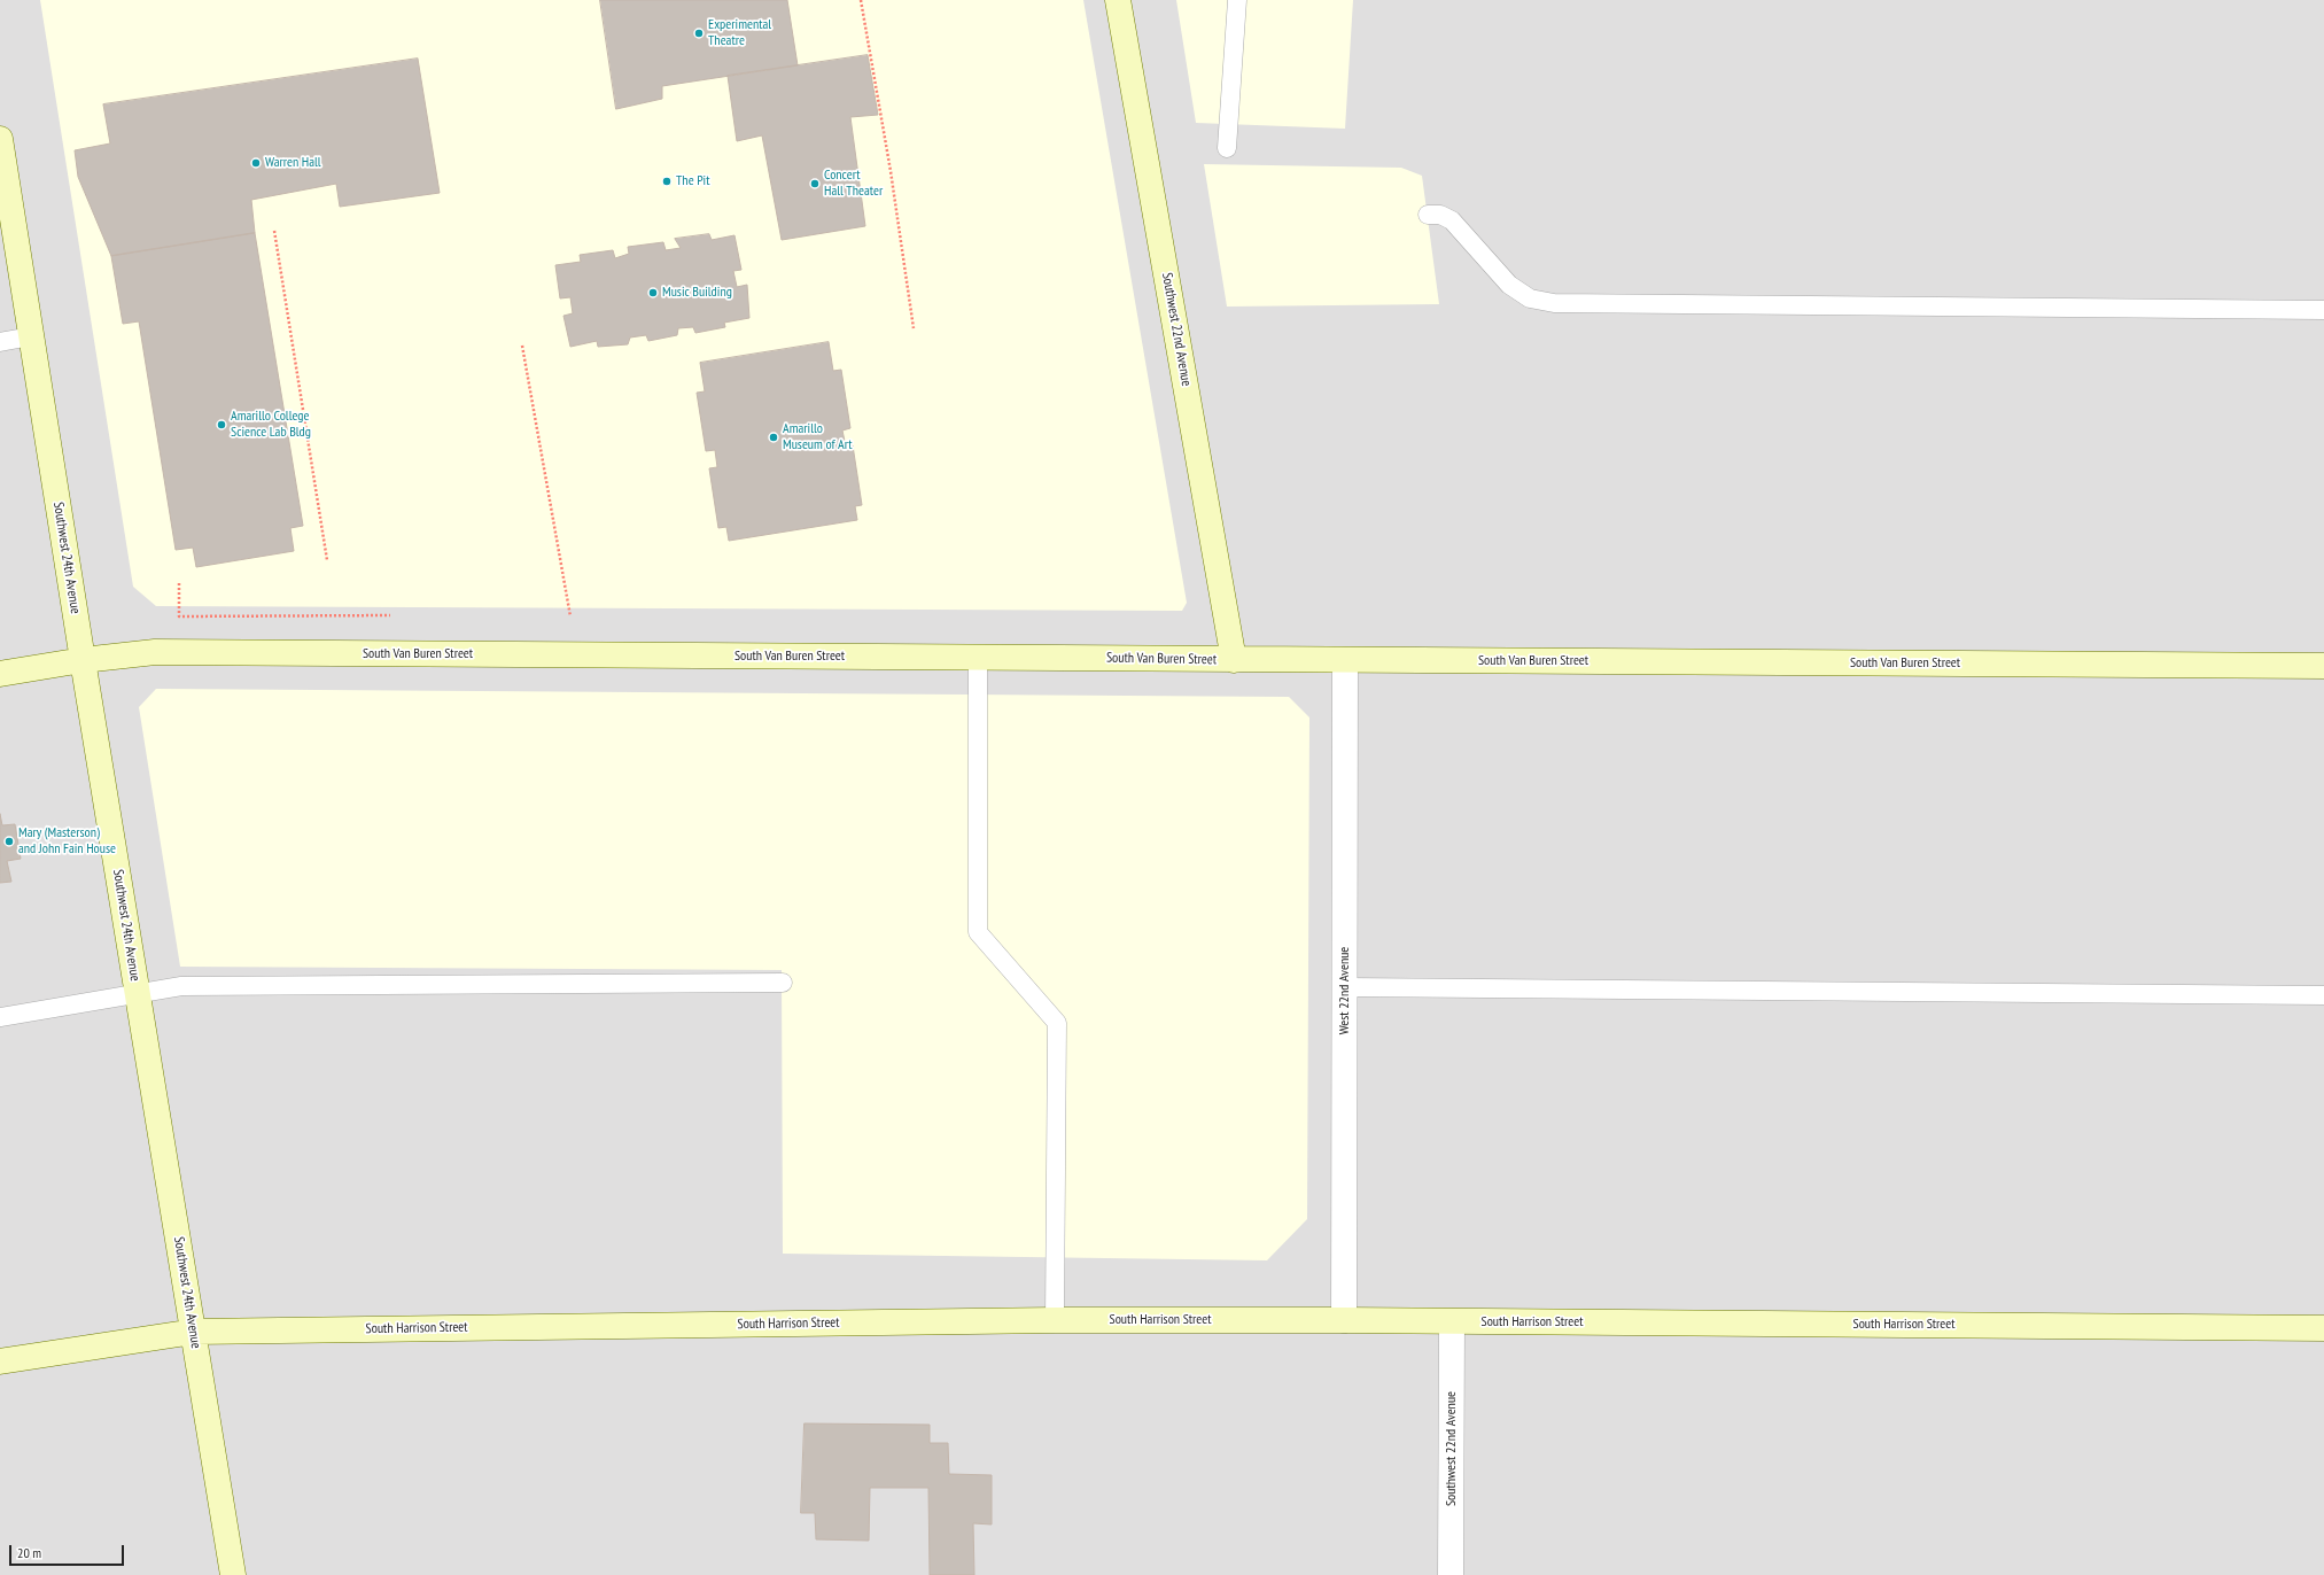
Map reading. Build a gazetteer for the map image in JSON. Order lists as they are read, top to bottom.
{
  "streets": {
    "main road": [
      "Southwest 22nd Avenue",
      "Southwest 24th Avenue",
      "South Van Buren Street",
      "South Harrison Street"
    ],
    "street": ["West 22nd Avenue"]
  },
  "crossings": [
    ["Southwest 22nd Avenue", "South Van Buren Street"],
    ["Southwest 22nd Avenue", "South Harrison Street"],
    ["Southwest 24th Avenue", "South Van Buren Street"],
    ["Southwest 24th Avenue", "South Harrison Street"],
    ["South Van Buren Street", "West 22nd Avenue"],
    ["West 22nd Avenue", "South Harrison Street"]
  ],
  "places": [
    "Experimental Theatre",
    "Warren Hall",
    "The Pit",
    "Concert Hall Theater",
    "Music Building",
    "Amarillo College Science Lab Bldg",
    "Amarillo Museum of Art",
    "Mary (Masterson) and John Fain House"
  ],
  "scale_bar": "20 m"
}
